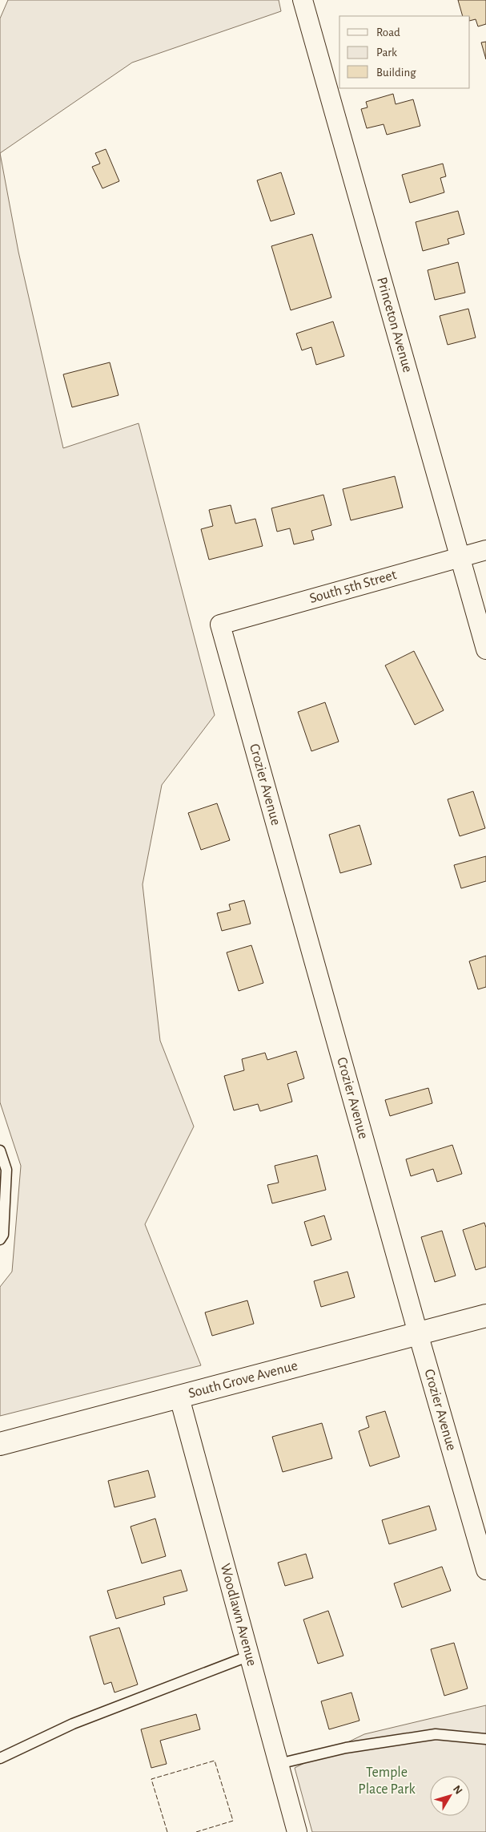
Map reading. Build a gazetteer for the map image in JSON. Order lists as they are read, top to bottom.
{
  "streets": {
    "main road": ["South Grove Avenue"],
    "street": [
      "Princeton Avenue",
      "South 5th Street",
      "Crozier Avenue",
      "Woodlawn Avenue"
    ]
  },
  "crossings": [
    ["Princeton Avenue", "South 5th Street"],
    ["South 5th Street", "Crozier Avenue"],
    ["Crozier Avenue", "South Grove Avenue"],
    ["South Grove Avenue", "Woodlawn Avenue"]
  ],
  "parks": ["Temple Place Park"],
  "legend": ["Road", "Park", "Building"],
  "north": "top right"
}
